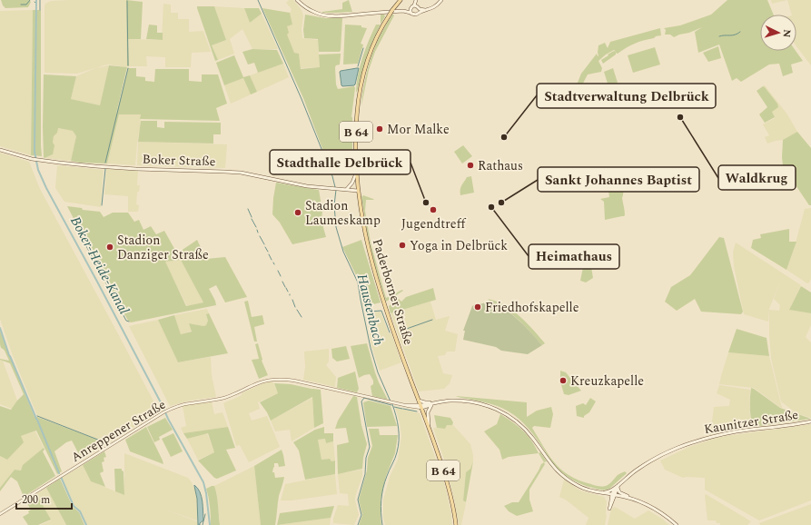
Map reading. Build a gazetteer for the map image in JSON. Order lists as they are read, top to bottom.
{
  "streets": {
    "main road": [
      "B 64",
      "Boker Straße",
      "Paderborner Straße",
      "Kaunitzer Straße"
    ],
    "street": ["Anreppener Straße"]
  },
  "crossings": [
    ["Boker Straße", "Paderborner Straße"],
    ["Paderborner Straße", "Anreppener Straße"]
  ],
  "water": ["Boker-Heide-Kanal", "Haustenbach"],
  "places": [
    "Waldkrug",
    "Mor Malke",
    "Stadtverwaltung Delbrück",
    "Rathaus",
    "Stadthalle Delbrück",
    "Sankt Johannes Baptist",
    "Heimathaus",
    "Jugendtreff",
    "Stadion Laumeskamp",
    "Yoga in Delbrück",
    "Stadion Danziger Straße",
    "Friedhofskapelle",
    "Kreuzkapelle"
  ],
  "scale_bar": "200 m",
  "north": "right"
}
